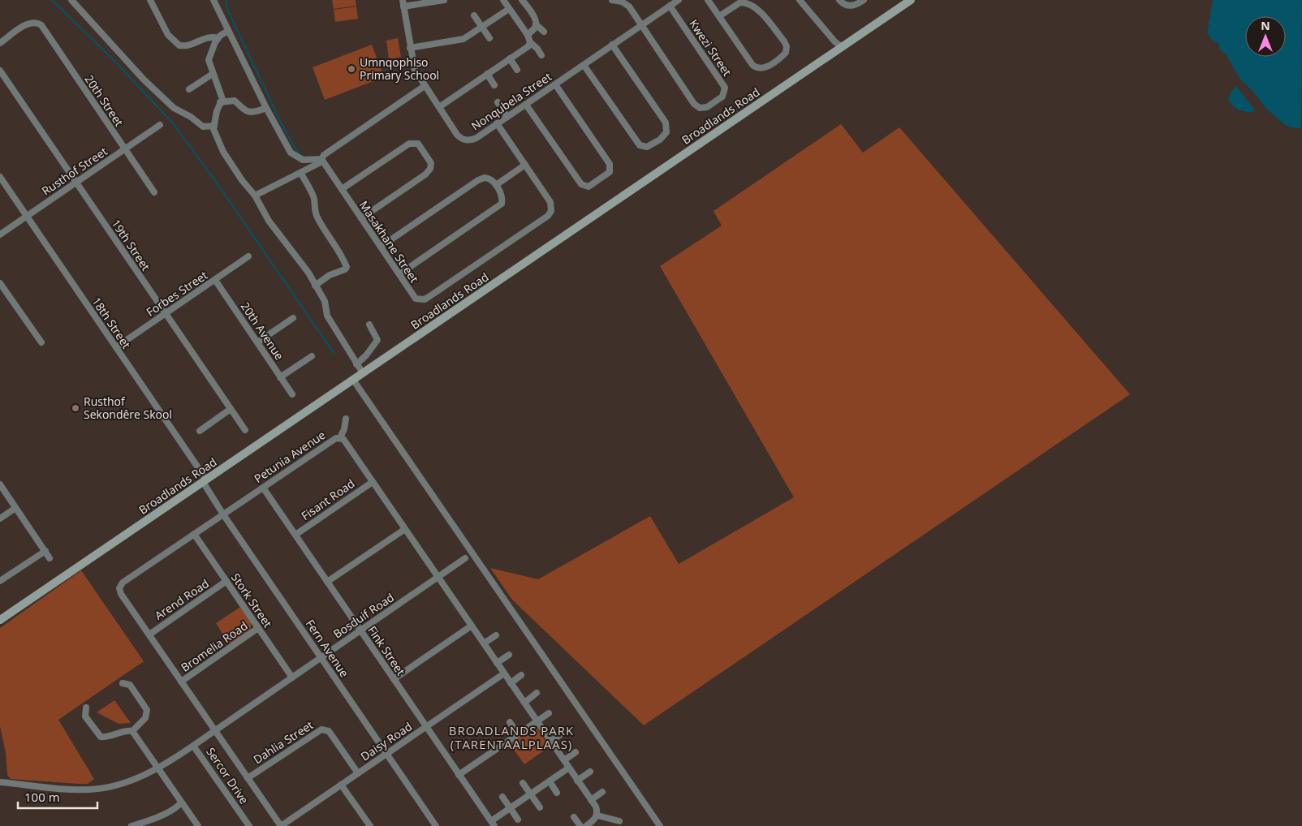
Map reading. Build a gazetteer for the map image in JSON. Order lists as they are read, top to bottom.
{
  "streets": {
    "main road": ["Broadlands Road"],
    "street": [
      "Kwezi Street",
      "20th Street",
      "Nonqubela Street",
      "Rusthof Street",
      "Masakhane Street",
      "19th Street",
      "Forbes Street",
      "18th Street",
      "20th Avenue",
      "Petunia Avenue",
      "Fisant Road",
      "Arend Road",
      "Stork Street",
      "Bosduif Road",
      "Bromelia Road",
      "Fern Avenue",
      "Fink Street",
      "Daisy Road",
      "Dahlia Street",
      "Sercor Drive"
    ]
  },
  "crossings": [
    ["Kwezi Street", "Nonqubela Street"],
    ["20th Street", "Rusthof Street"],
    ["Nonqubela Street", "Masakhane Street"],
    ["Broadlands Road", "18th Street"],
    ["Broadlands Road", "Fern Avenue"],
    ["Rusthof Street", "19th Street"],
    ["Rusthof Street", "18th Street"],
    ["19th Street", "Forbes Street"],
    ["Forbes Street", "18th Street"],
    ["Forbes Street", "20th Avenue"],
    ["18th Street", "Fern Avenue"],
    ["Petunia Avenue", "Fisant Road"],
    ["Petunia Avenue", "Arend Road"],
    ["Petunia Avenue", "Stork Street"],
    ["Petunia Avenue", "Bosduif Road"],
    ["Petunia Avenue", "Bromelia Road"],
    ["Petunia Avenue", "Fern Avenue"],
    ["Petunia Avenue", "Fink Street"],
    ["Petunia Avenue", "Daisy Road"],
    ["Petunia Avenue", "Dahlia Street"],
    ["Fisant Road", "Fink Street"],
    ["Arend Road", "Stork Street"],
    ["Stork Street", "Bosduif Road"],
    ["Stork Street", "Bromelia Road"],
    ["Bosduif Road", "Fern Avenue"],
    ["Bosduif Road", "Fink Street"],
    ["Bosduif Road", "Sercor Drive"],
    ["Fern Avenue", "Daisy Road"],
    ["Fink Street", "Daisy Road"],
    ["Daisy Road", "Dahlia Street"]
  ],
  "districts": ["BROADLANDS PARK (TARENTAALPLAAS)"],
  "places": ["Umnqophiso Primary School", "Rusthof Sekondêre Skool"],
  "scale_bar": "100 m",
  "north": "top"
}
